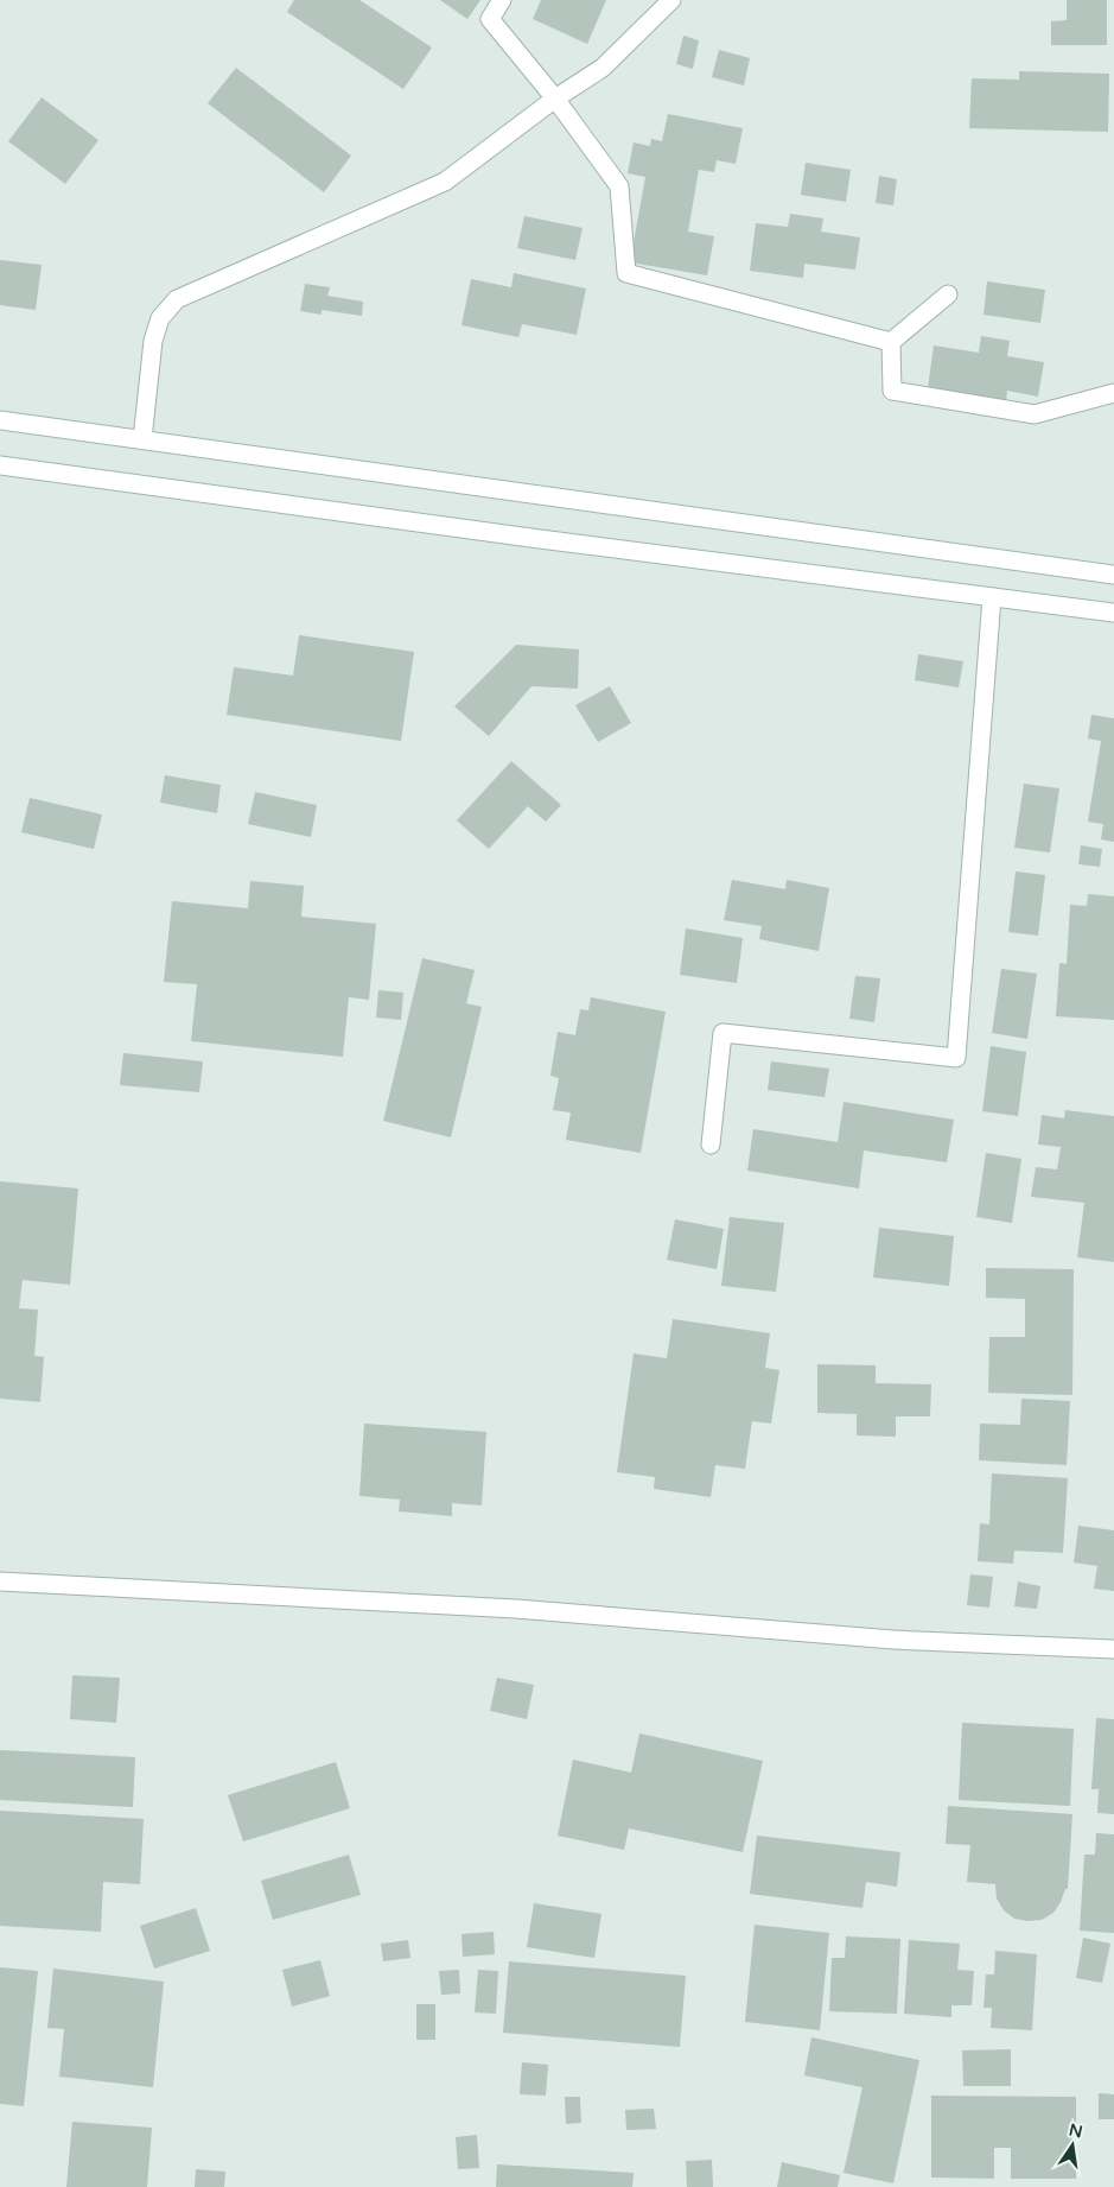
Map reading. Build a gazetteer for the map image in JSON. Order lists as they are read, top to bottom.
{
  "north": "top"
}
